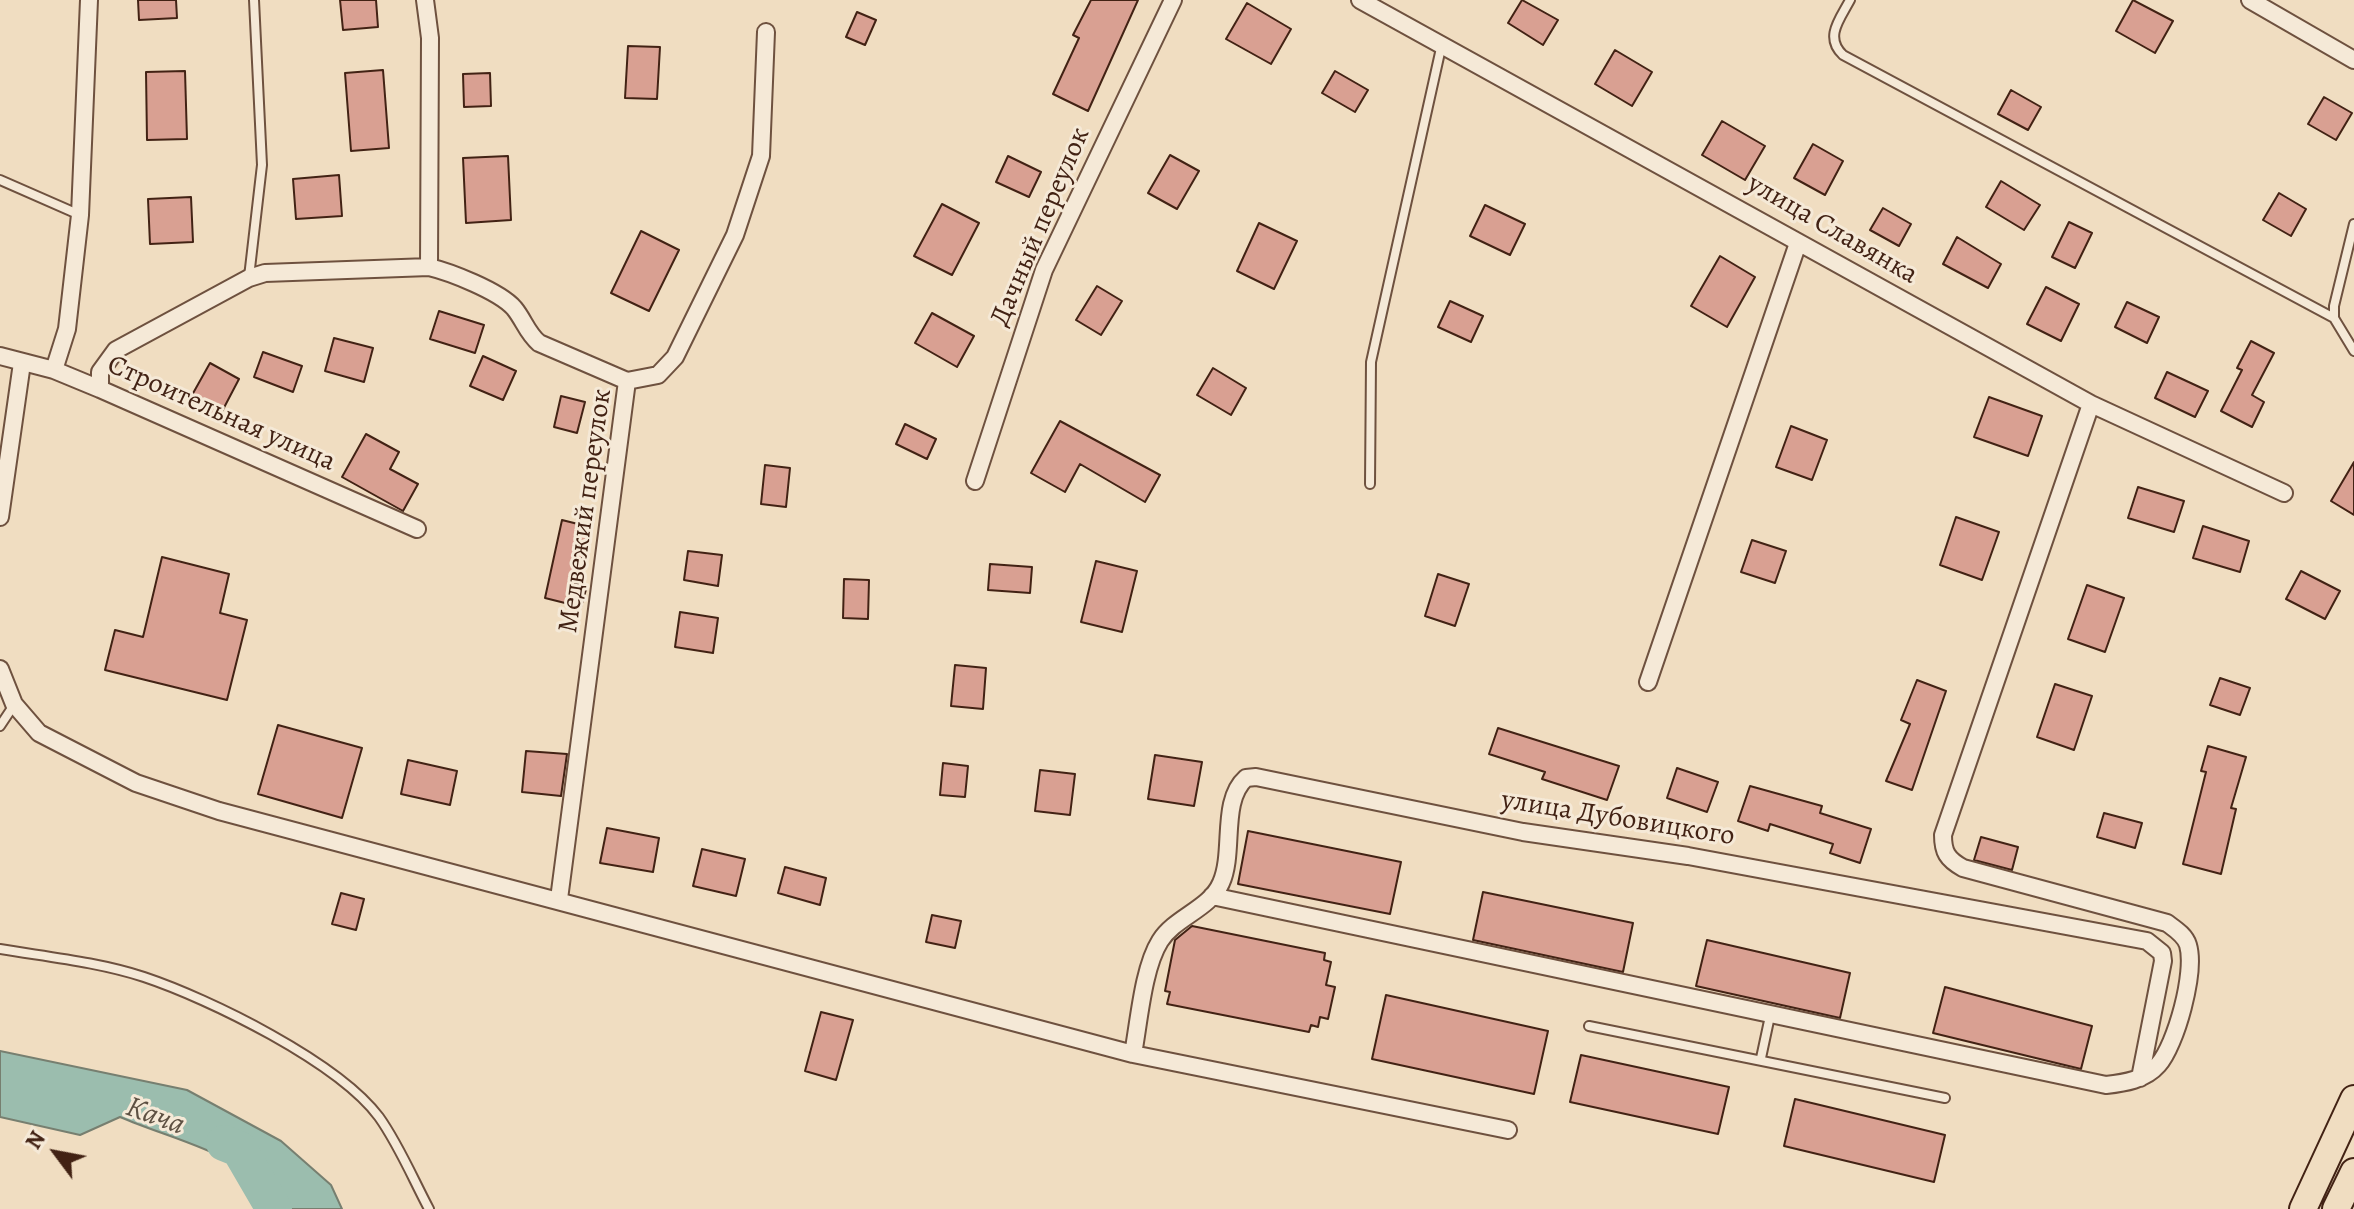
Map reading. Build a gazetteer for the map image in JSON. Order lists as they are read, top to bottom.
{
  "streets": {
    "street": [
      "Дачный переулок",
      "улица Славянка",
      "Строительная улица",
      "Медвежий переулок",
      "улица Дубовицкого"
    ]
  },
  "water": ["Кача"],
  "north": "top left"
}
